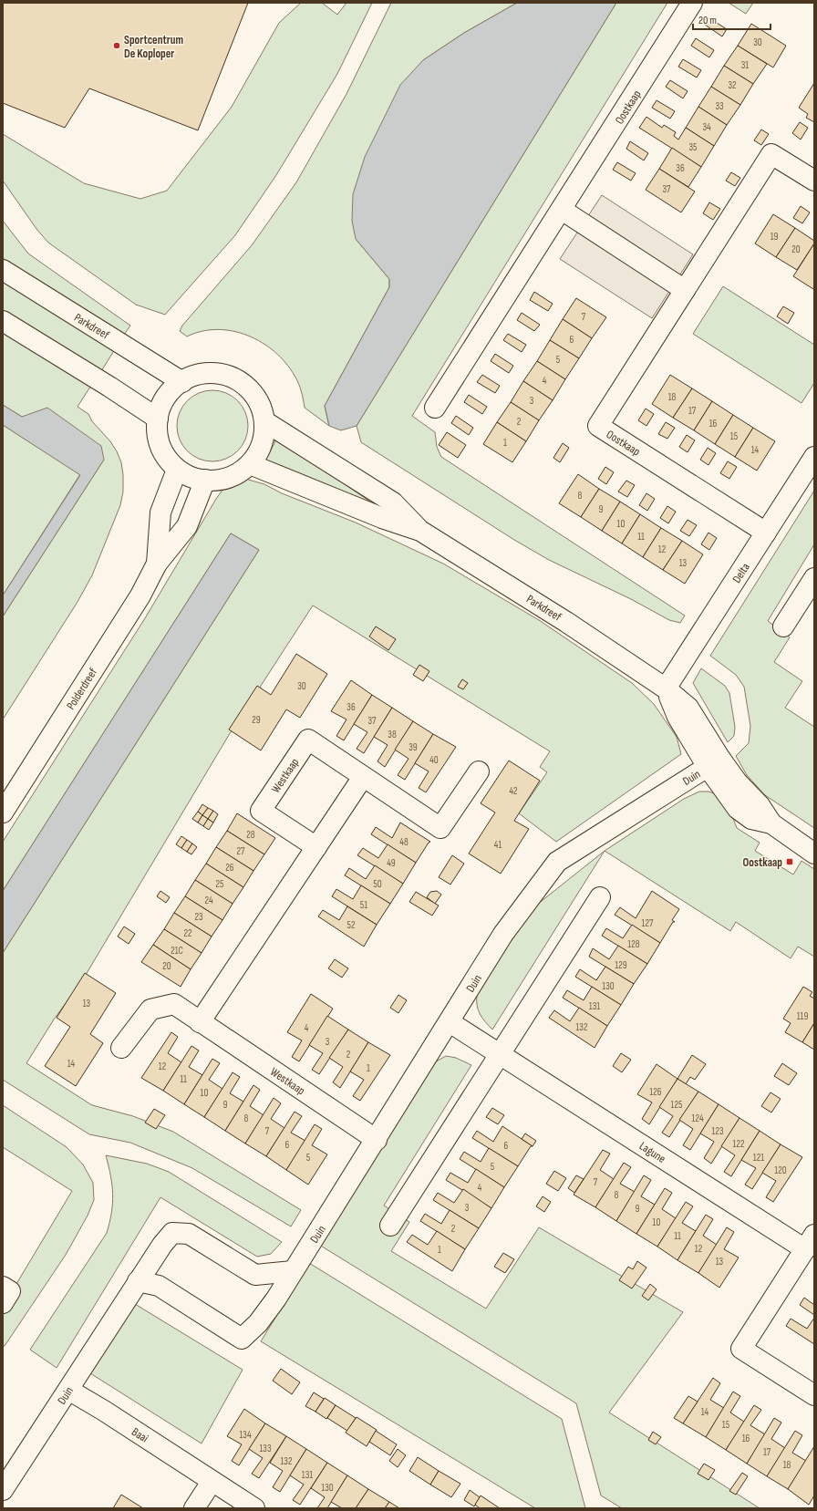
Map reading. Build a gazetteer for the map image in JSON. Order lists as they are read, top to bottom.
{
  "streets": {
    "street": [
      "Oostkaap",
      "Parkdreef",
      "Delta",
      "Polderdreef",
      "Westkaap",
      "Duin",
      "Lagune",
      "Baai"
    ]
  },
  "crossings": [
    ["Oostkaap", "Delta"],
    ["Parkdreef", "Delta"],
    ["Parkdreef", "Polderdreef"],
    ["Parkdreef", "Duin"],
    ["Westkaap", "Duin"],
    ["Duin", "Lagune"],
    ["Duin", "Baai"]
  ],
  "places": {
    "other": ["Sportcentrum De Koploper"],
    "transit": ["Oostkaap"]
  },
  "house_numbers": [
    "30",
    "31",
    "32",
    "33",
    "34",
    "35",
    "36",
    "37",
    "19",
    "20",
    "7",
    "6",
    "5",
    "4",
    "18",
    "3",
    "17",
    "2",
    "16",
    "15",
    "1",
    "14",
    "8",
    "9",
    "10",
    "11",
    "12",
    "13",
    "30",
    "36",
    "29",
    "37",
    "38",
    "39",
    "40",
    "42",
    "28",
    "48",
    "41",
    "27",
    "49",
    "26",
    "25",
    "50",
    "24",
    "51",
    "23",
    "127",
    "52",
    "22",
    "128",
    "21C",
    "129",
    "20",
    "130",
    "13",
    "131",
    "119",
    "132",
    "4",
    "3",
    "2",
    "14",
    "12",
    "1",
    "11",
    "126",
    "10",
    "9",
    "125",
    "8",
    "124",
    "7",
    "123",
    "122",
    "6",
    "6",
    "5",
    "121",
    "5",
    "120",
    "7",
    "4",
    "8",
    "3",
    "9",
    "10",
    "2",
    "11",
    "12",
    "1",
    "13",
    "14",
    "15",
    "134",
    "16",
    "133",
    "17",
    "132",
    "18",
    "131",
    "130"
  ],
  "scale_bar": "20 m"
}
